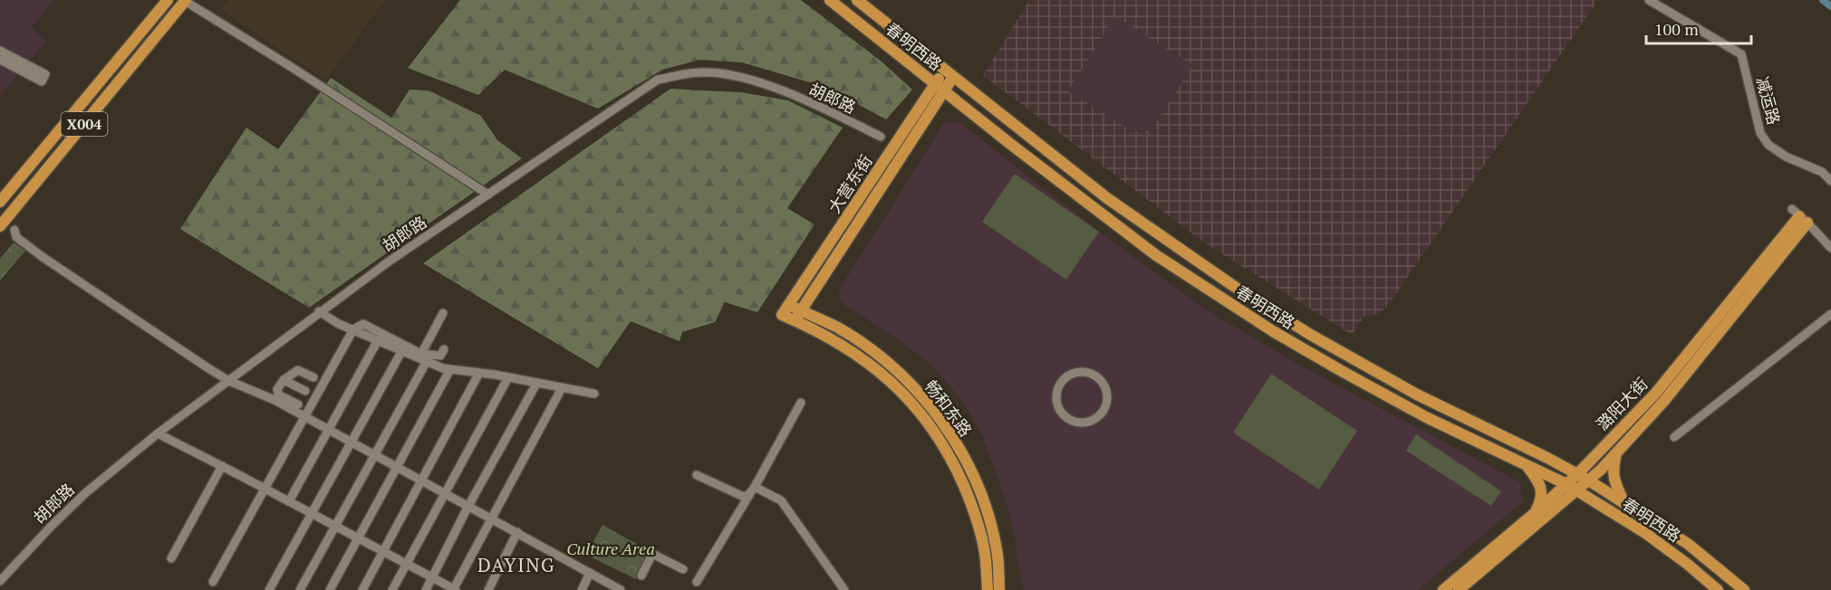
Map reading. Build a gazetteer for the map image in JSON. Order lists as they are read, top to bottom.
{
  "streets": {
    "main road": [
      "春明西路",
      "X004",
      "大营东街",
      "潞阳大街",
      "畅和东路"
    ],
    "street": ["胡郎路", "减运路"]
  },
  "crossings": [
    ["春明西路", "大营东街"],
    ["春明西路", "潞阳大街"],
    ["大营东街", "畅和东路"]
  ],
  "districts": ["DAYING"],
  "parks": ["Culture Area"],
  "scale_bar": "100 m"
}
